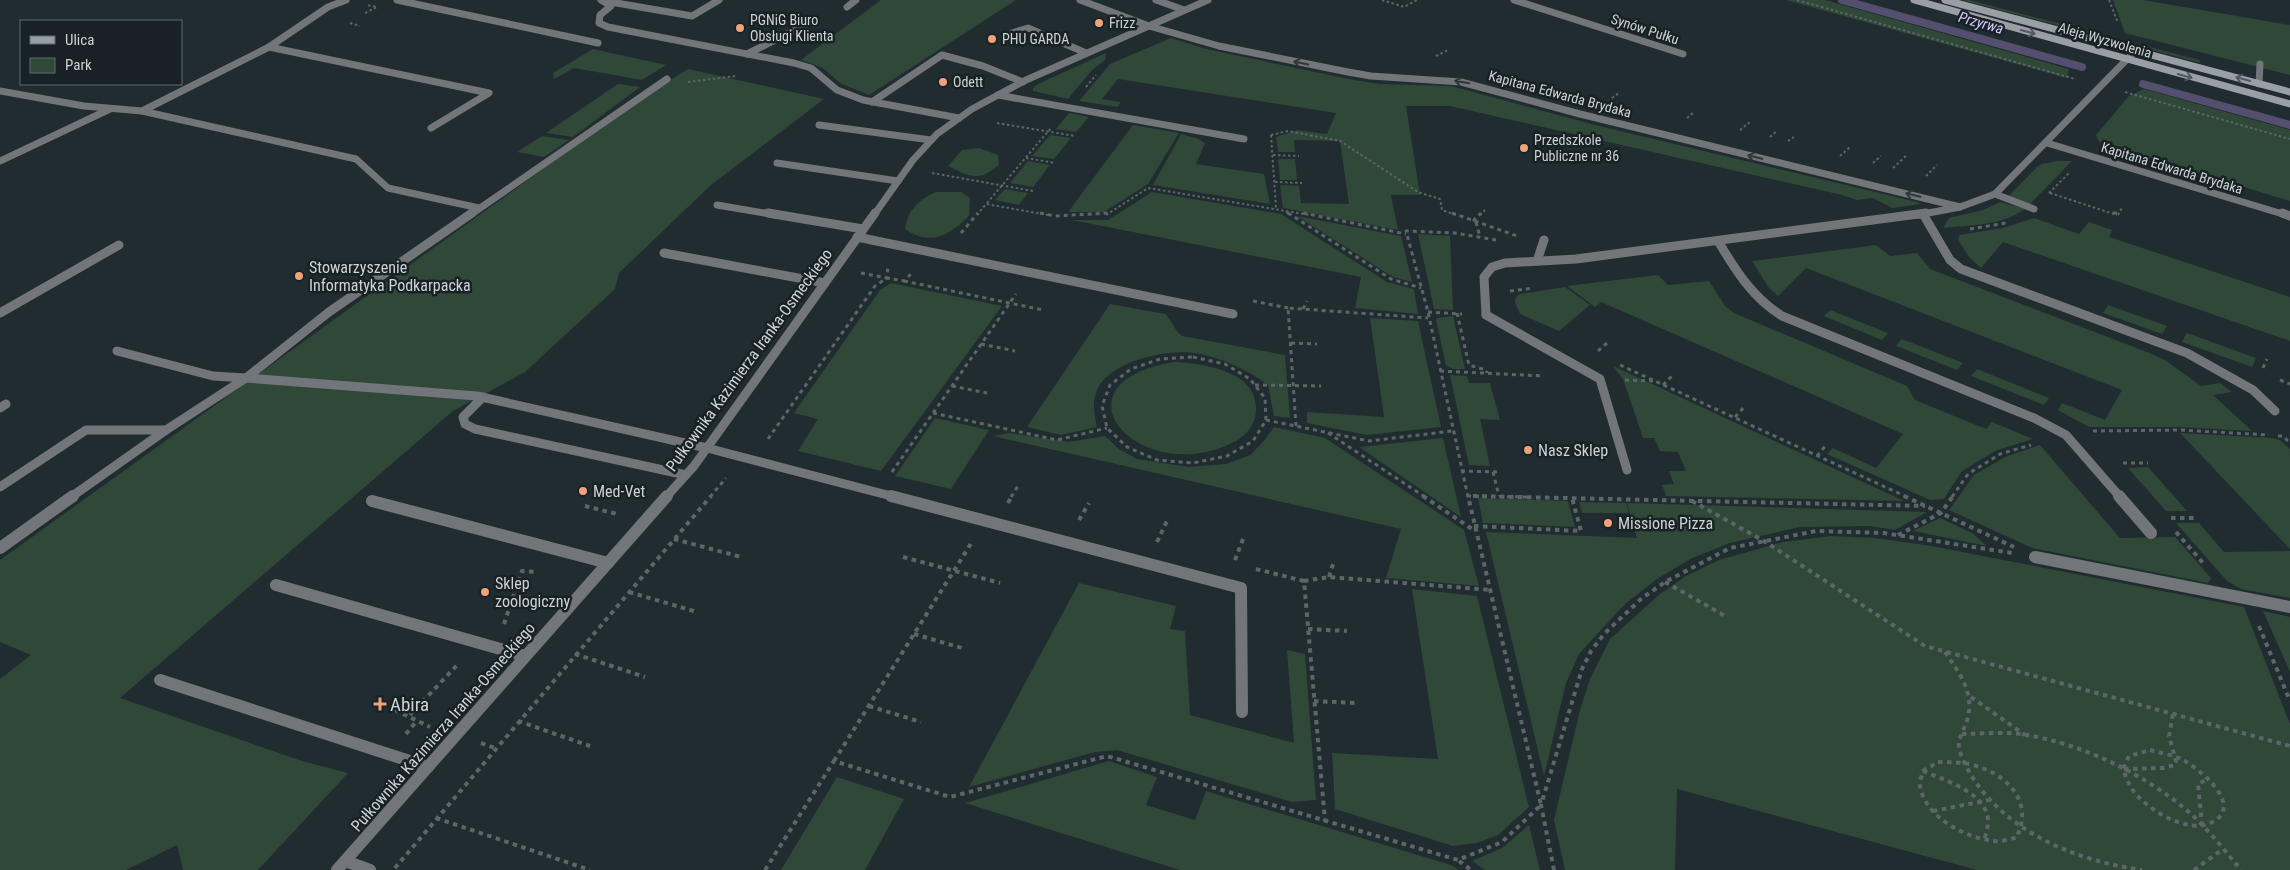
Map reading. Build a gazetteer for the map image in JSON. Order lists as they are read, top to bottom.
{
  "streets": {
    "main road": ["Aleja Wyzwolenia"],
    "street": ["Synów Pułku", "Kapitana Edwarda Brydaka", "Pułkownika Kazimierza Iranka-Osmeckiego"]
  },
  "crossings": [
    ["Kapitana Edwarda Brydaka", "Pułkownika Kazimierza Iranka-Osmeckiego"]
  ],
  "water": ["Przyrwa"],
  "places": {
    "other": [
      "Frizz",
      "PGNiG Biuro Obsługi Klienta",
      "PHU GARDA",
      "Odett",
      "Przedszkole Publiczne nr 36",
      "Stowarzyszenie Informatyka Podkarpacka",
      "Nasz Sklep",
      "Med-Vet",
      "Missione Pizza",
      "Sklep zoologiczny"
    ],
    "health": ["Abira"]
  },
  "legend": ["Ulica", "Park"]
}
